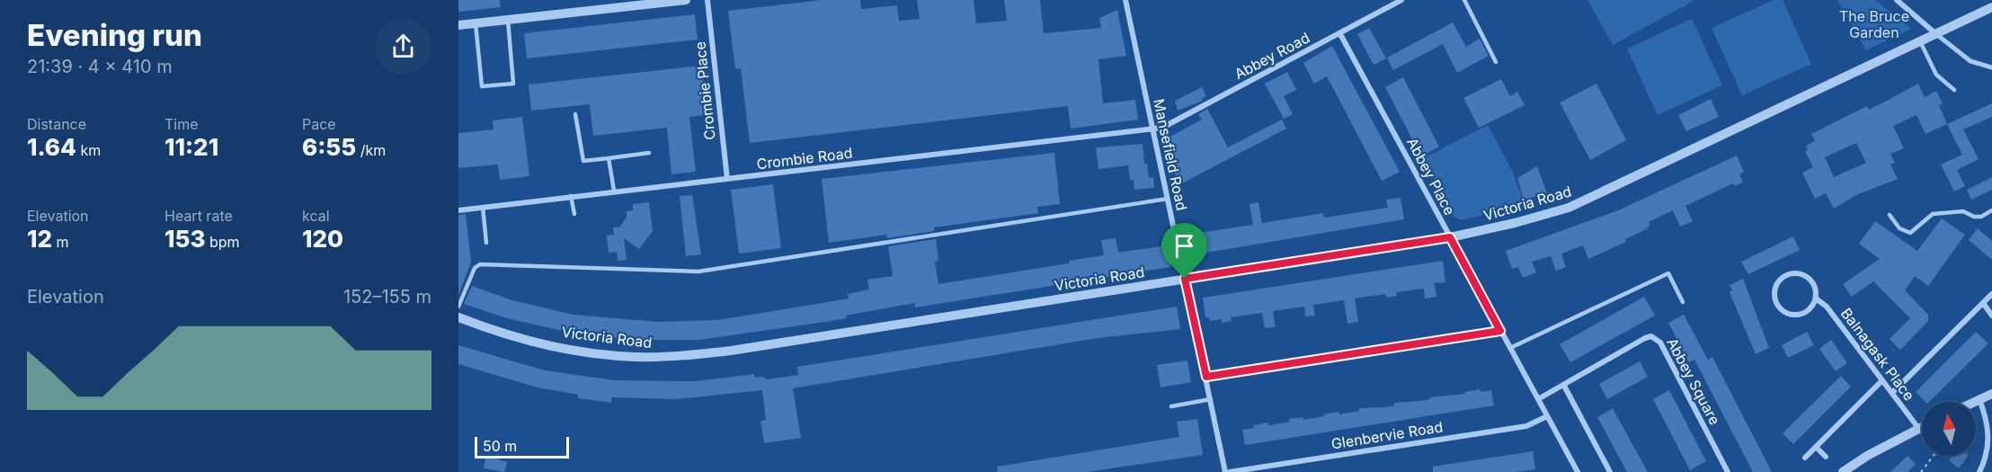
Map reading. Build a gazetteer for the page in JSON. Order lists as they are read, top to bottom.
{
  "streets": {
    "street": [
      "Abbey Road",
      "Crombie Place",
      "Mansefield Road",
      "Crombie Road",
      "Abbey Place",
      "Victoria Road",
      "Balnagask Place",
      "Abbey Square",
      "Glenbervie Road"
    ]
  },
  "crossings": [
    ["Abbey Road", "Mansefield Road"],
    ["Abbey Road", "Crombie Road"],
    ["Abbey Road", "Abbey Place"],
    ["Crombie Place", "Crombie Road"],
    ["Mansefield Road", "Crombie Road"],
    ["Mansefield Road", "Victoria Road"],
    ["Abbey Place", "Victoria Road"],
    ["Abbey Place", "Abbey Square"],
    ["Abbey Place", "Glenbervie Road"]
  ],
  "parks": ["The Bruce Garden"],
  "scale_bar": "50 m",
  "north": "top",
  "page": {
    "heading": ["Evening run", "21:39 · 4 × 410 m"],
    "stats": [
      ["Distance", "1.64 km"],
      ["Time", "11:21"],
      ["Pace", "6:55 /km"],
      ["Elevation", "12 m"],
      ["Heart rate", "153 bpm"],
      ["kcal", "120"]
    ],
    "chart": ["Elevation", "152–155 m"],
    "scale": "50 m"
  }
}
